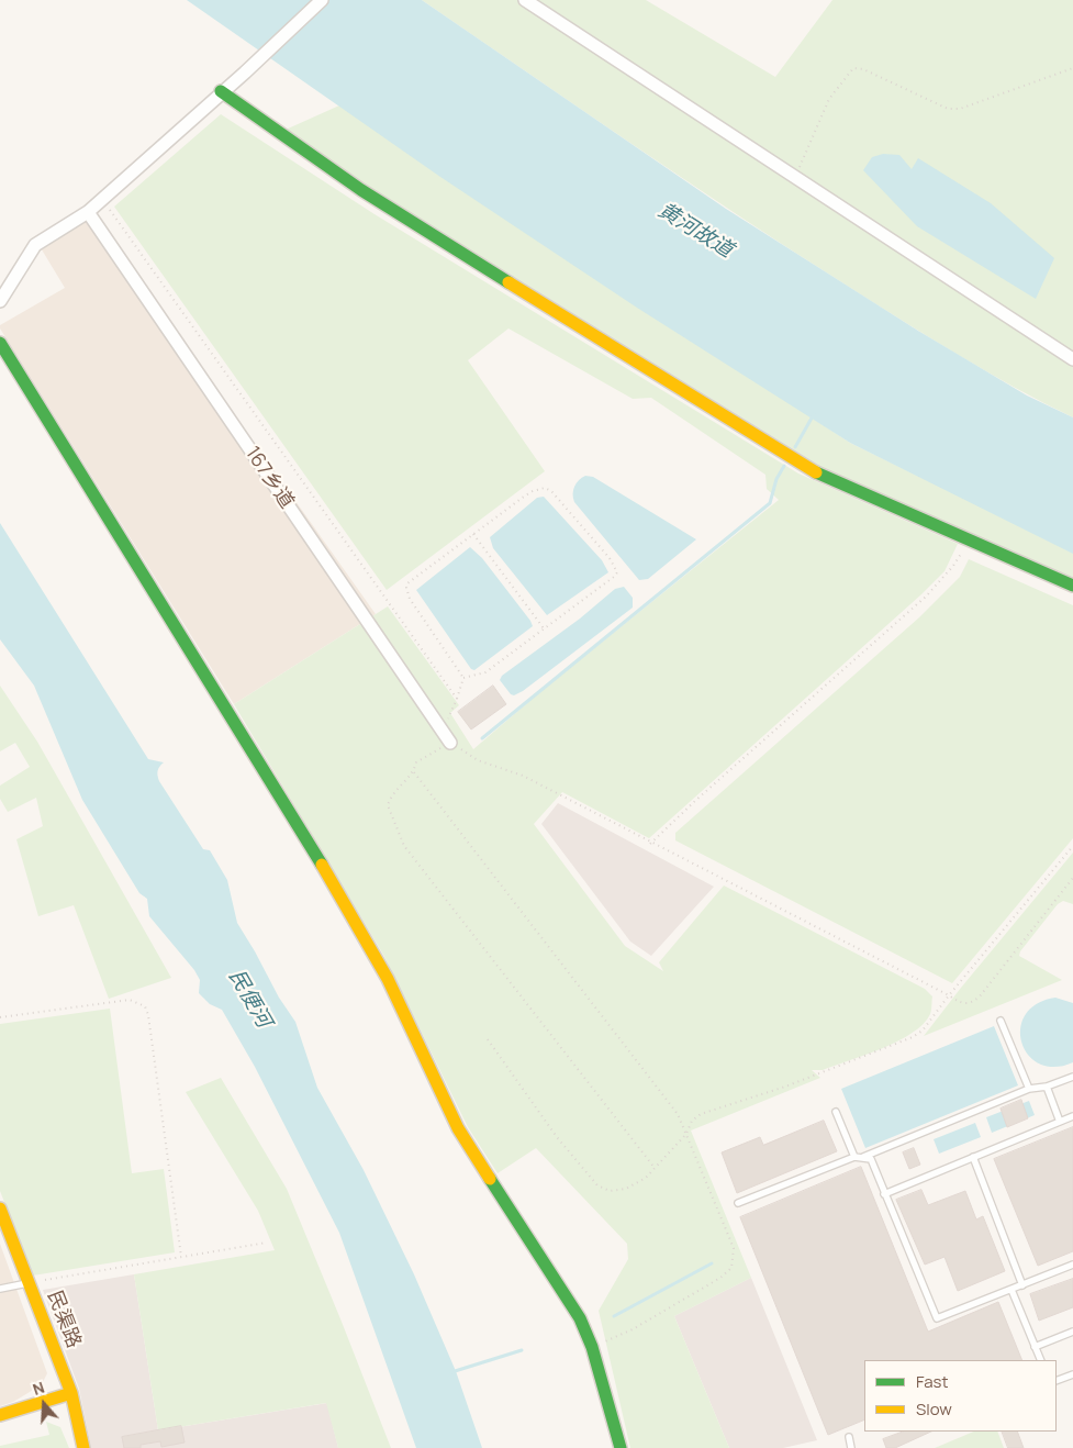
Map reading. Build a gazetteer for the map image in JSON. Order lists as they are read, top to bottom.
{
  "streets": {
    "street": ["167乡道", "民渠路"]
  },
  "water": ["黄河故道", "民便河"],
  "legend": ["Fast", "Slow"],
  "north": "top"
}
